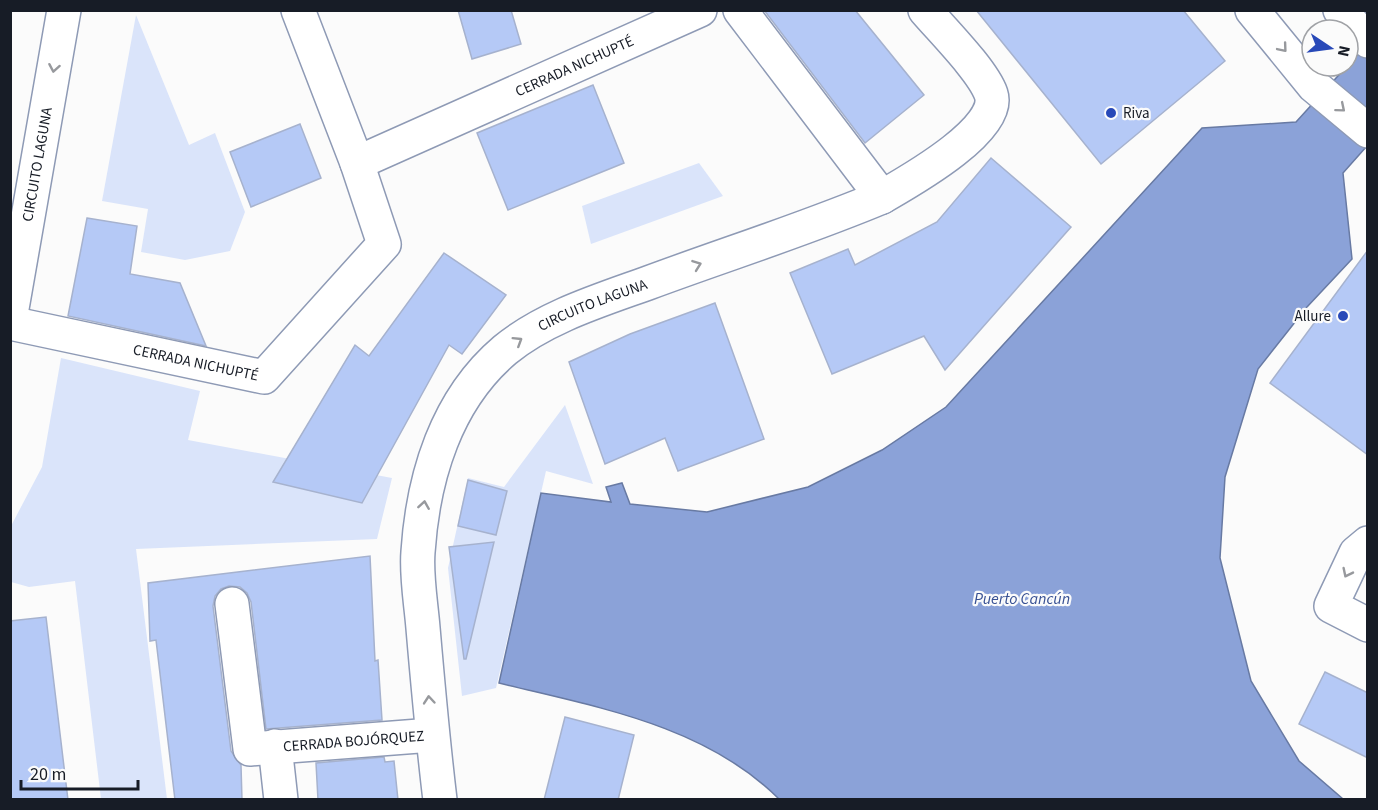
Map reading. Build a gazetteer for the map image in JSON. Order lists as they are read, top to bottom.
{
  "streets": {
    "street": ["CERRADA NICHUPTÉ", "CIRCUITO LAGUNA", "CERRADA BOJÓRQUEZ"]
  },
  "crossings": [
    ["CERRADA NICHUPTÉ", "CIRCUITO LAGUNA"],
    ["CIRCUITO LAGUNA", "CERRADA BOJÓRQUEZ"]
  ],
  "water": ["Puerto Cancún"],
  "places": ["Riva", "Allure"],
  "scale_bar": "20 m",
  "north": "right"
}
